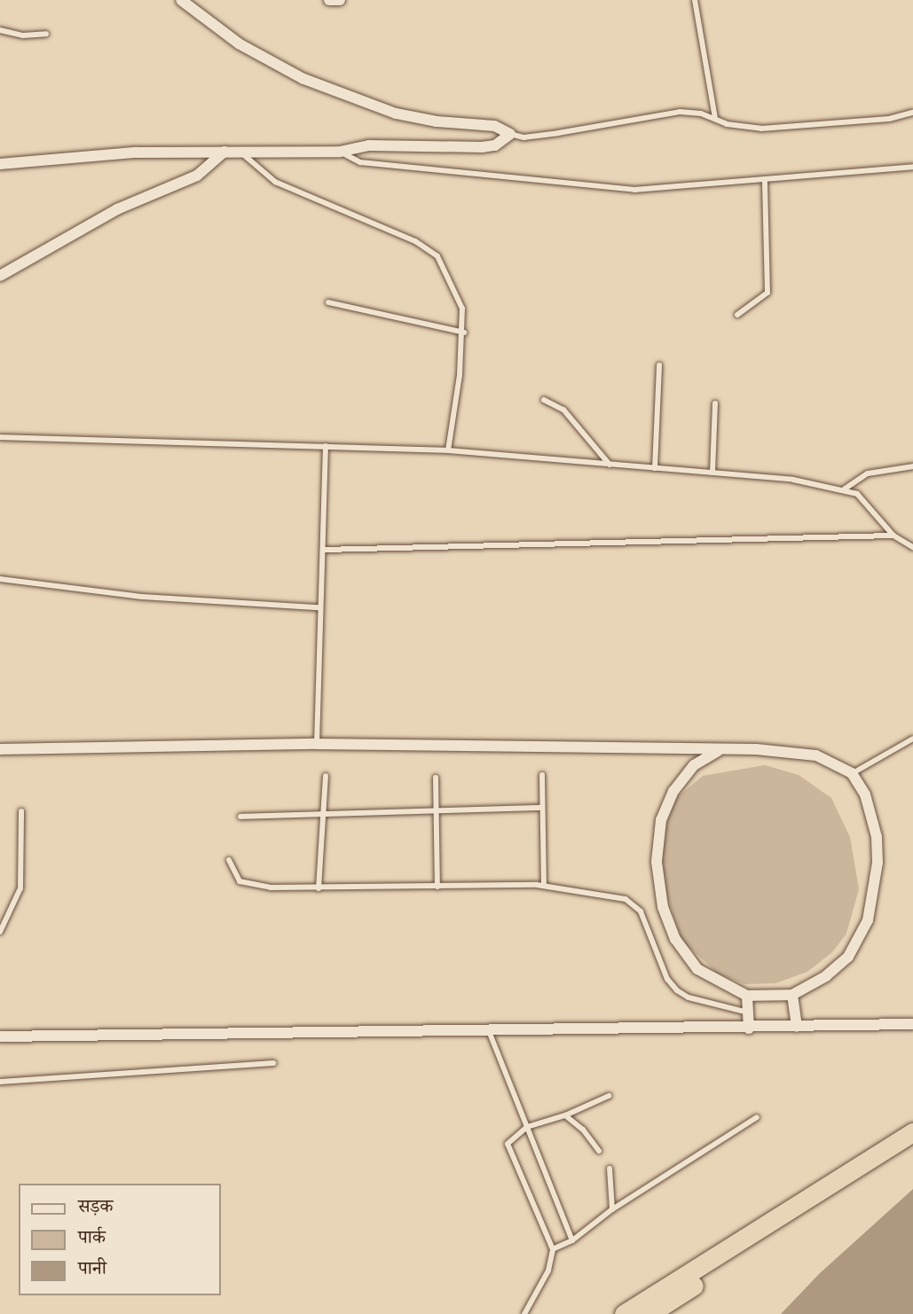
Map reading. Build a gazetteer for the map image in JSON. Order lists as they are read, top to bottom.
{
  "legend": ["सड़क", "पार्क", "पानी"]
}
